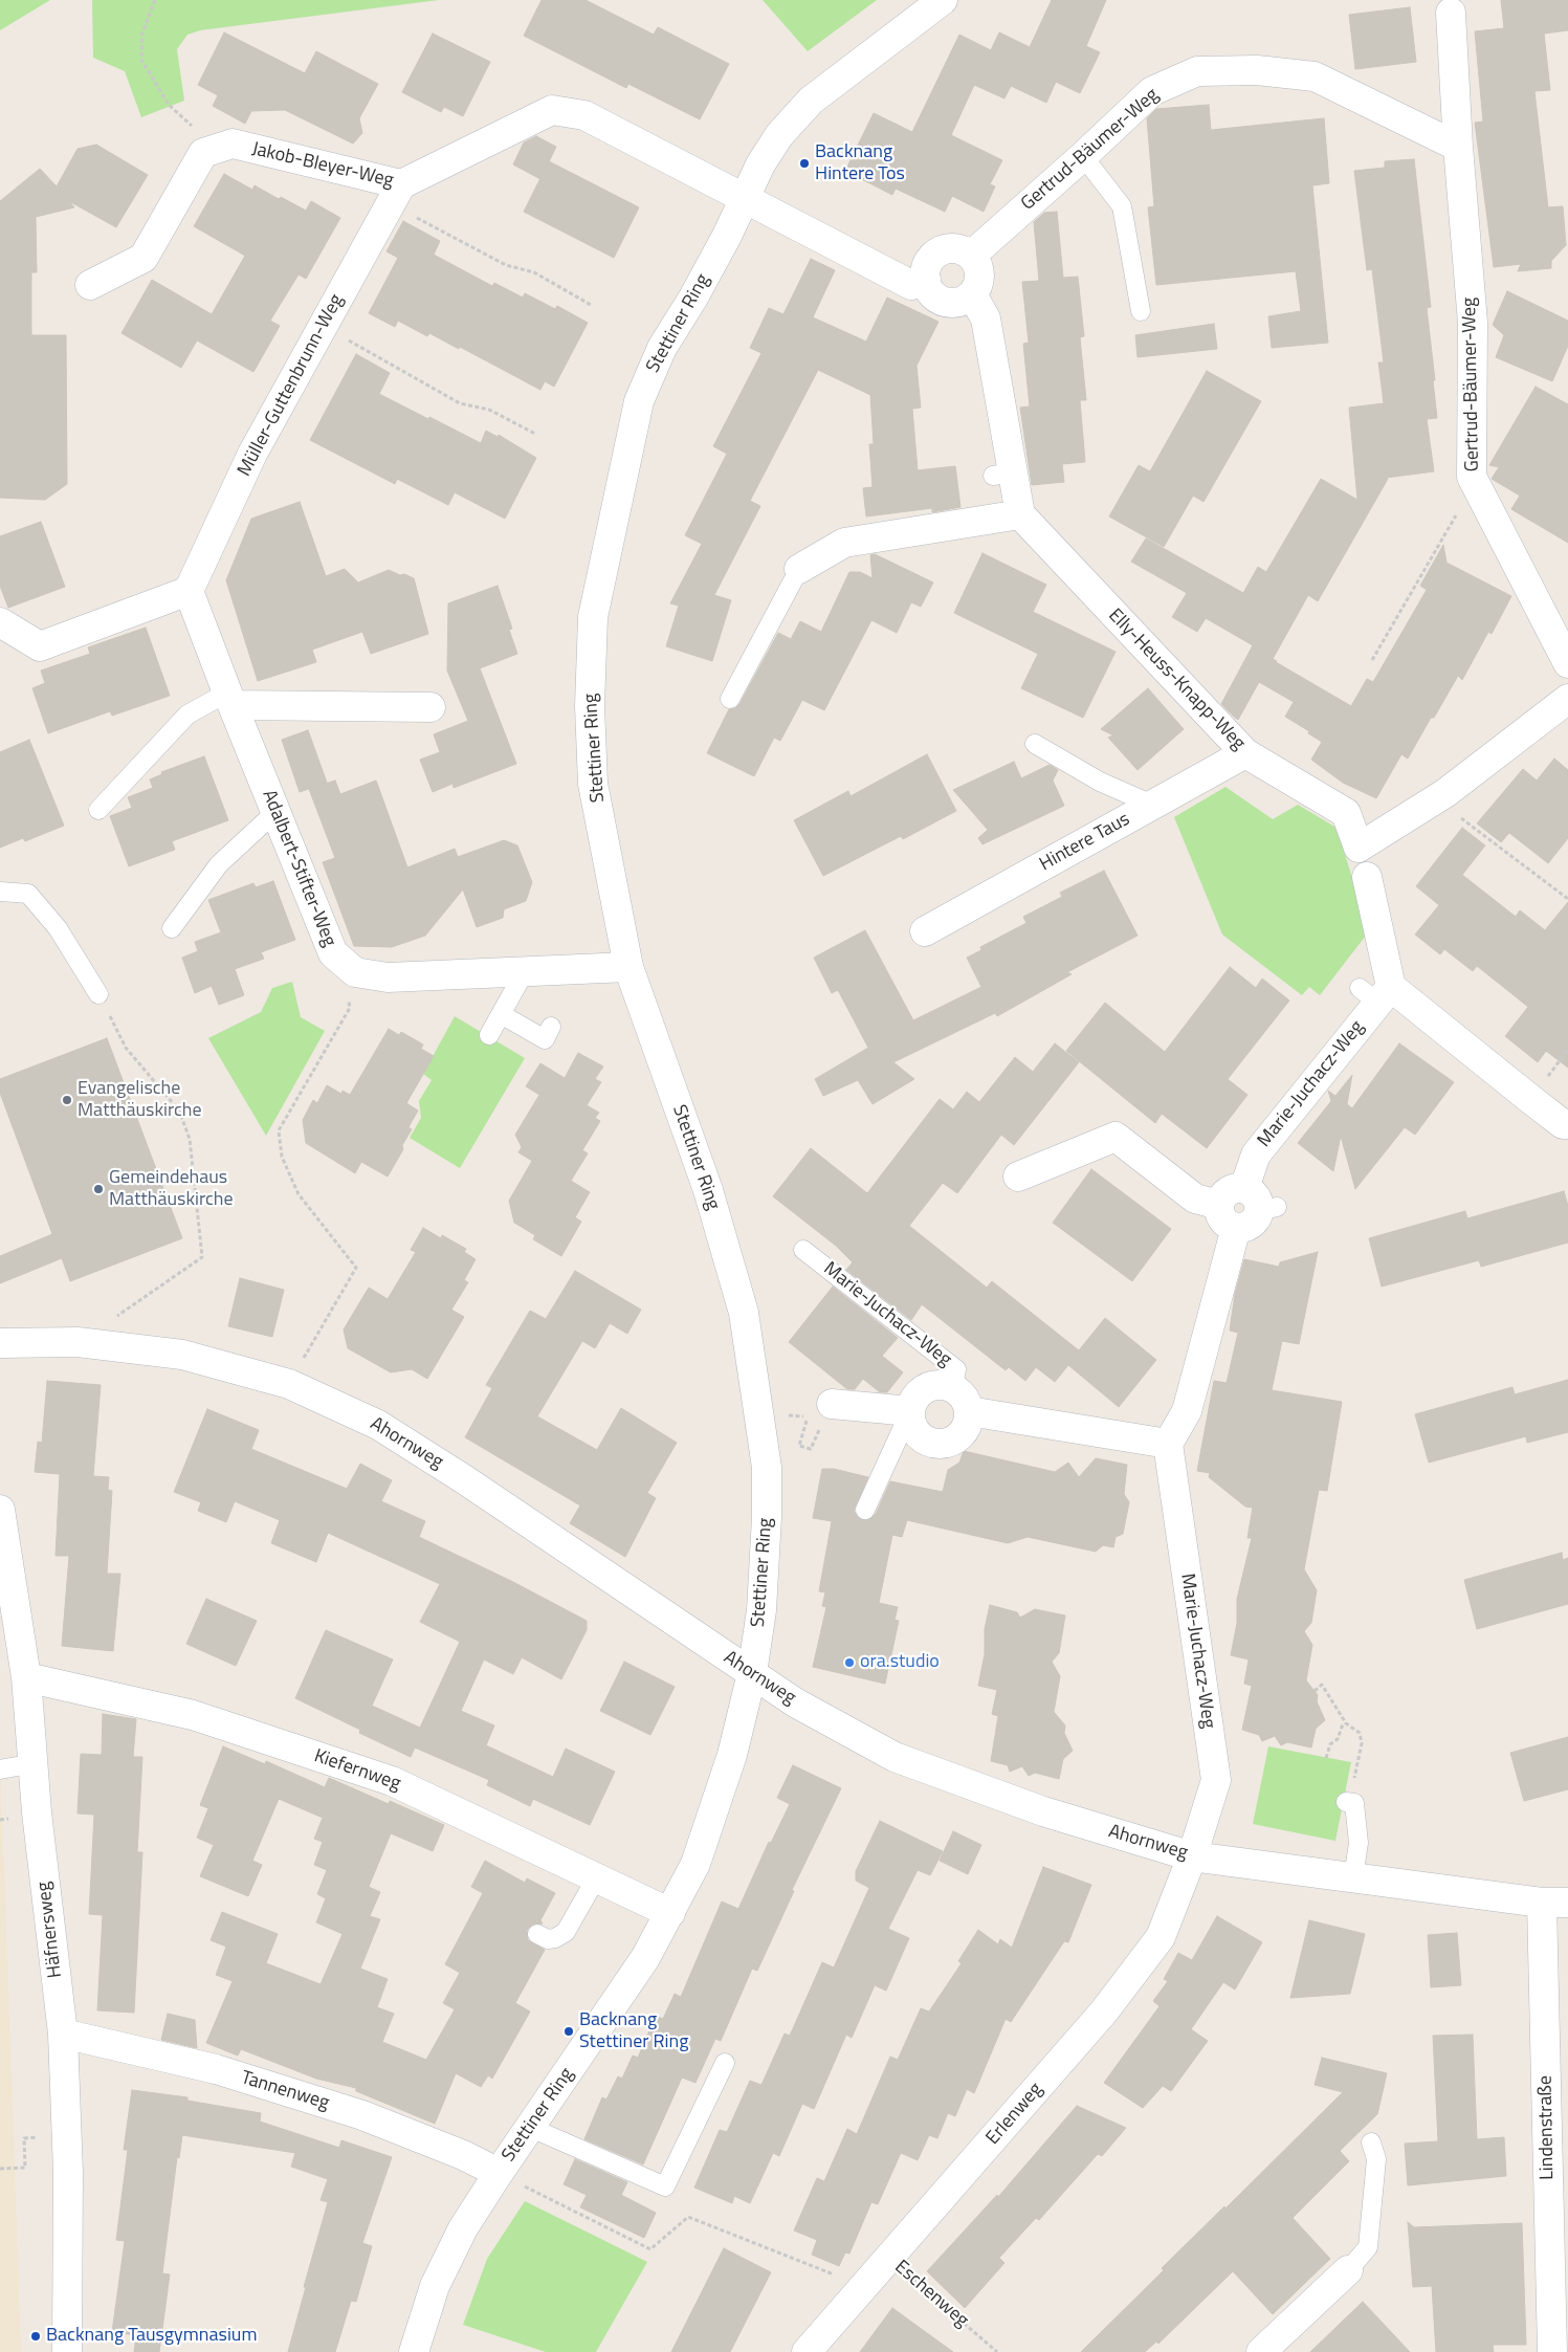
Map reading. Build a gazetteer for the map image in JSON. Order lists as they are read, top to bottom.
{
  "streets": {
    "street": [
      "Gertrud-Bäumer-Weg",
      "Jakob-Bleyer-Weg",
      "Stettiner Ring",
      "Müller-Guttenbrunn-Weg",
      "Elly-Heuss-Knapp-Weg",
      "Hintere Taus",
      "Adalbert-Stifter-Weg",
      "Marie-Juchacz-Weg",
      "Ahornweg",
      "Kiefernweg",
      "Häfnersweg",
      "Tannenweg",
      "Erlenweg",
      "Lindenstraße"
    ],
    "path": ["Eschenweg"]
  },
  "crossings": [
    ["Jakob-Bleyer-Weg", "Stettiner Ring"],
    ["Jakob-Bleyer-Weg", "Müller-Guttenbrunn-Weg"],
    ["Stettiner Ring", "Adalbert-Stifter-Weg"],
    ["Stettiner Ring", "Ahornweg"],
    ["Stettiner Ring", "Kiefernweg"],
    ["Stettiner Ring", "Tannenweg"],
    ["Müller-Guttenbrunn-Weg", "Adalbert-Stifter-Weg"],
    ["Elly-Heuss-Knapp-Weg", "Hintere Taus"],
    ["Marie-Juchacz-Weg", "Ahornweg"],
    ["Marie-Juchacz-Weg", "Erlenweg"],
    ["Ahornweg", "Erlenweg"],
    ["Ahornweg", "Lindenstraße"],
    ["Kiefernweg", "Häfnersweg"],
    ["Häfnersweg", "Tannenweg"],
    ["Erlenweg", "Eschenweg"]
  ],
  "places": [
    "Backnang Hintere Tos",
    "Evangelische Matthäuskirche",
    "Gemeindehaus Matthäuskirche",
    "ora.studio",
    "Backnang Stettiner Ring",
    "Backnang Tausgymnasium"
  ]
}
